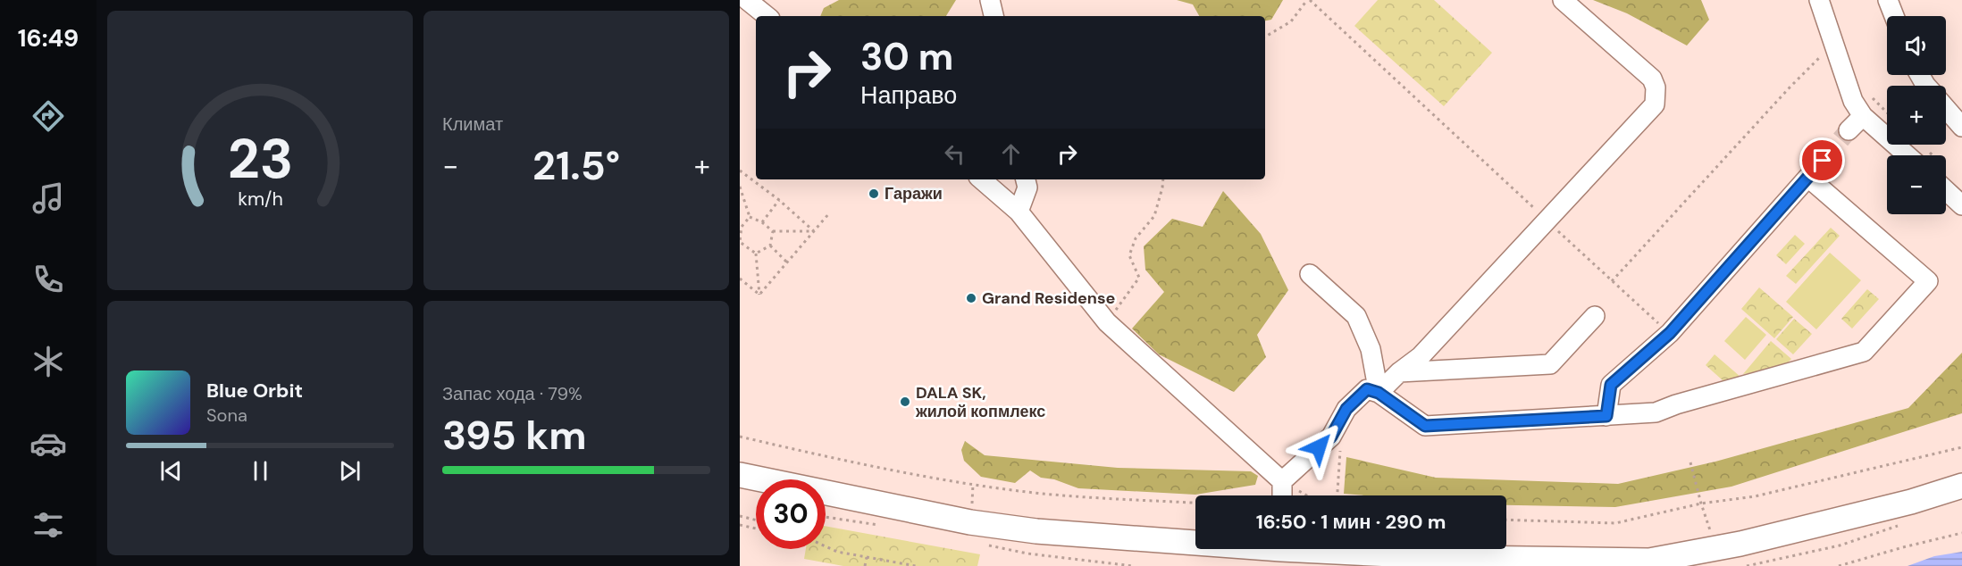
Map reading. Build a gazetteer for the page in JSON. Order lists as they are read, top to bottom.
{
  "places": ["Гаражи", "Grand Residense", "DALA SK, жилой копмлекс"],
  "page": {
    "tabs": "16:49",
    "tile": [
      "Климат",
      ["Запас хода · 79%", "395 km"]
    ],
    "map_buttons": ["+", "−"],
    "turn": ["30 m", "Направо"],
    "heat": ["−", "21.5°", "+"],
    "song": ["Blue Orbit", "Sona"],
    "limit": "30",
    "trip": "16:50 · 1 мин · 290 m",
    "gauge": ["23", "km/h"]
  }
}
